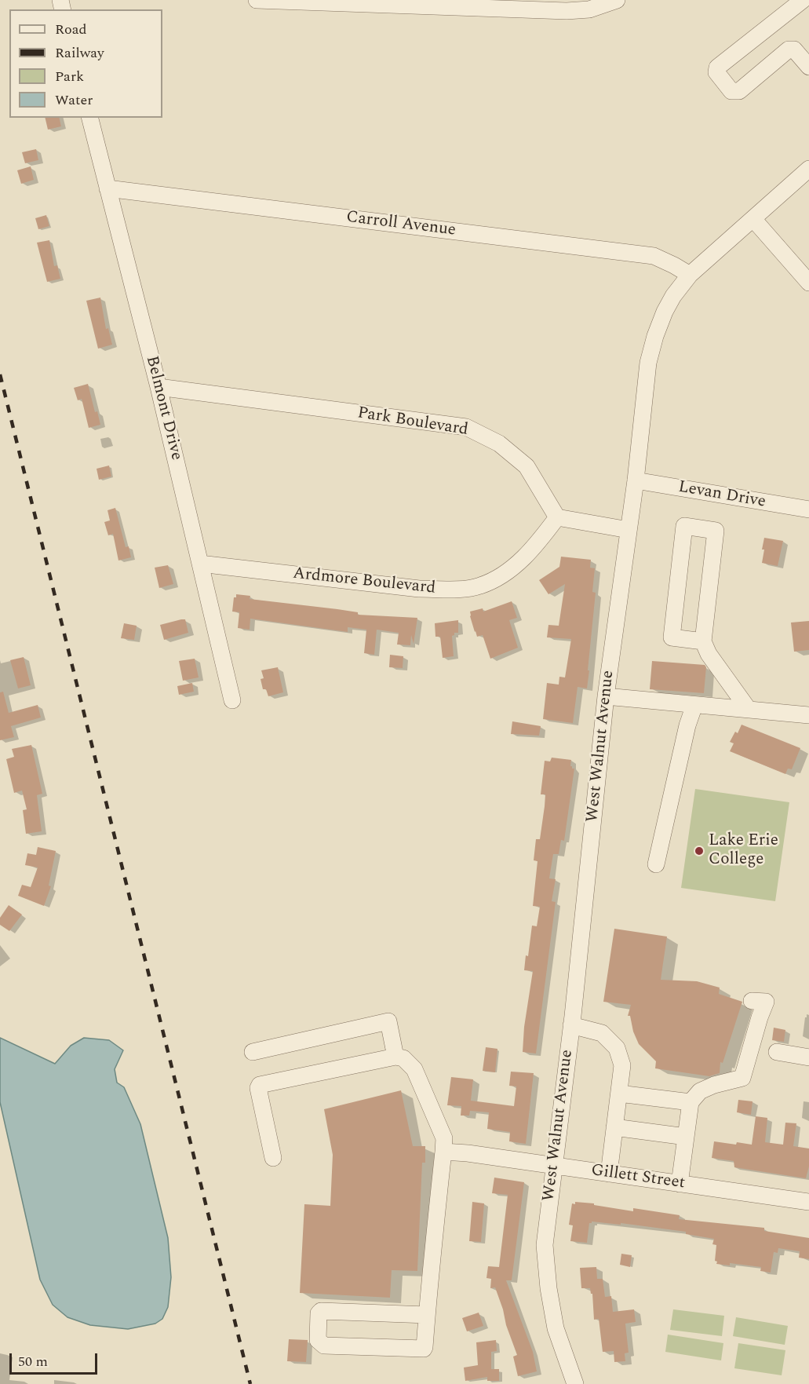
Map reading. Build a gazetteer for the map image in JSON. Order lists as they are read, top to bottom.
{
  "streets": {
    "street": [
      "Carroll Avenue",
      "Belmont Drive",
      "Park Boulevard",
      "Levan Drive",
      "Ardmore Boulevard",
      "West Walnut Avenue",
      "Gillett Street"
    ]
  },
  "crossings": [
    ["Carroll Avenue", "Belmont Drive"],
    ["Carroll Avenue", "West Walnut Avenue"],
    ["Belmont Drive", "Park Boulevard"],
    ["Belmont Drive", "Ardmore Boulevard"],
    ["Park Boulevard", "Ardmore Boulevard"],
    ["Levan Drive", "West Walnut Avenue"],
    ["West Walnut Avenue", "Gillett Street"]
  ],
  "places": ["Lake Erie College"],
  "legend": [
    "Road",
    "Railway",
    "Park",
    "Water"
  ],
  "scale_bar": "50 m"
}
